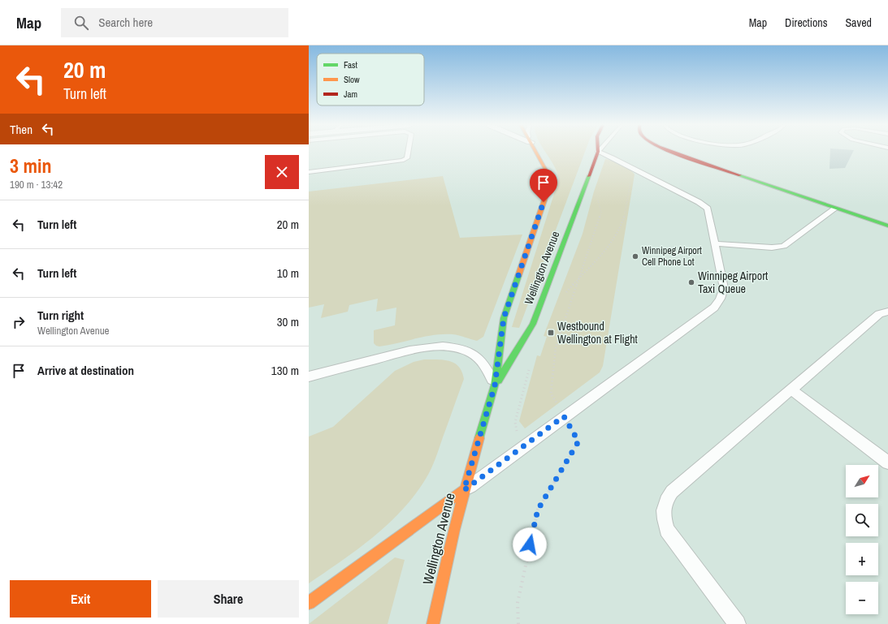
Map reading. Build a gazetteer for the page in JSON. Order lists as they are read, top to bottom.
{
  "streets": {
    "street": ["Wellington Avenue"]
  },
  "places": {
    "other": ["Winnipeg Airport Cell Phone Lot", "Winnipeg Airport Taxi Queue"],
    "transit": ["Westbound Wellington at Flight"]
  },
  "legend": ["Fast", "Slow", "Jam"],
  "north": "top right",
  "page": {
    "header": "Map",
    "search": "Search here",
    "nav": ["Map", "Directions", "Saved"],
    "turn": ["20 m", "Turn left"],
    "then": "Then",
    "heading": ["3 min", "190 m · 13:42"],
    "list": [
      {
        "name": "Turn left",
        "value": "20 m"
      },
      {
        "name": "Turn left",
        "value": "10 m"
      },
      {
        "name": "Turn right",
        "note": "Wellington Avenue",
        "value": "30 m"
      },
      {
        "name": "Arrive at destination",
        "value": "130 m"
      }
    ],
    "map_buttons": ["+", "−"],
    "buttons": ["Exit", "Share"]
  }
}
